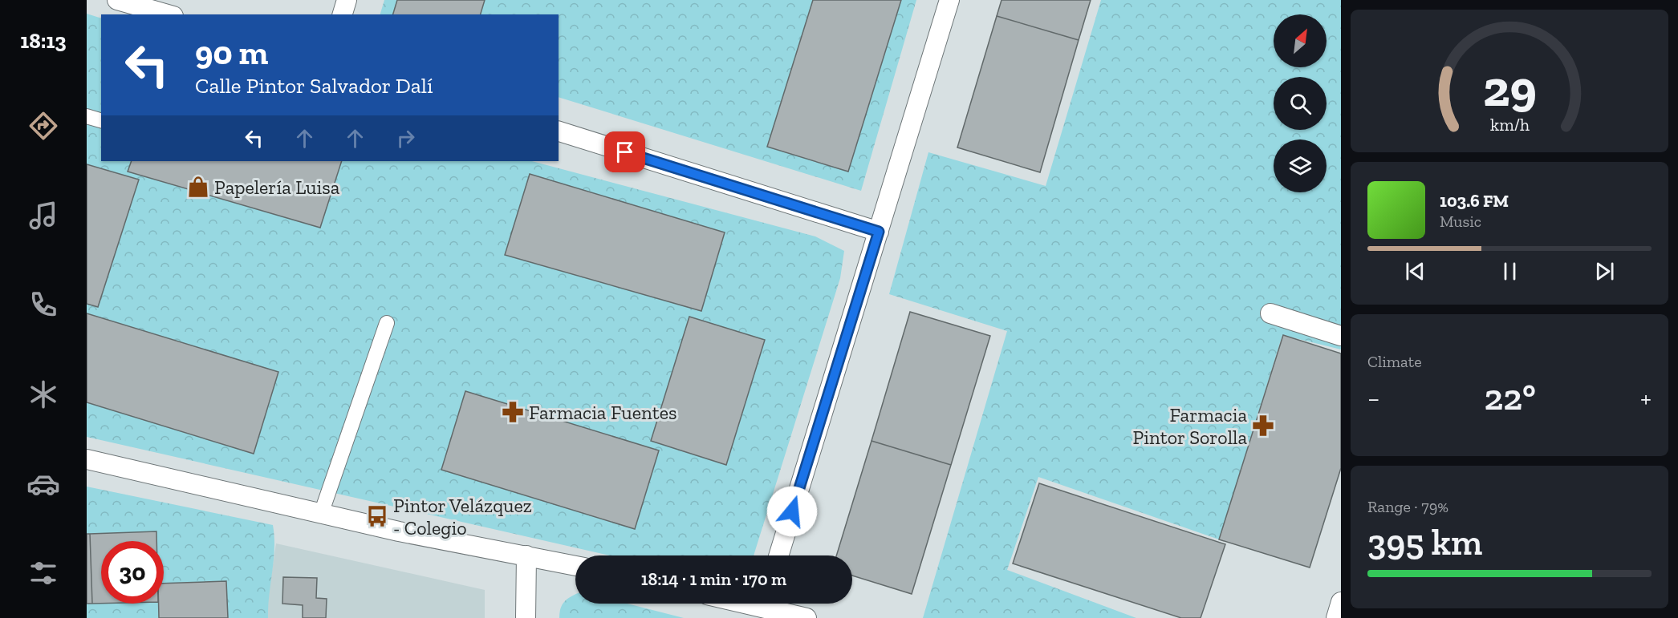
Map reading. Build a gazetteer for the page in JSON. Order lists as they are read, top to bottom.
{
  "places": {
    "shop": ["Papelería Luisa"],
    "pharmacy": ["Farmacia Fuentes", "Farmacia Pintor Sorolla"],
    "bus stop": ["Pintor Velázquez - Colegio"]
  },
  "north": "top right",
  "page": {
    "tabs": "18:13",
    "turn": ["90 m", "Calle Pintor Salvador Dalí"],
    "song": ["103.6 FM", "Music"],
    "tile": [
      "Climate",
      ["Range · 79%", "395 km"]
    ],
    "heat": ["−", "22°", "+"],
    "limit": "30",
    "trip": "18:14 · 1 min · 170 m",
    "gauge": ["29", "km/h"]
  }
}
